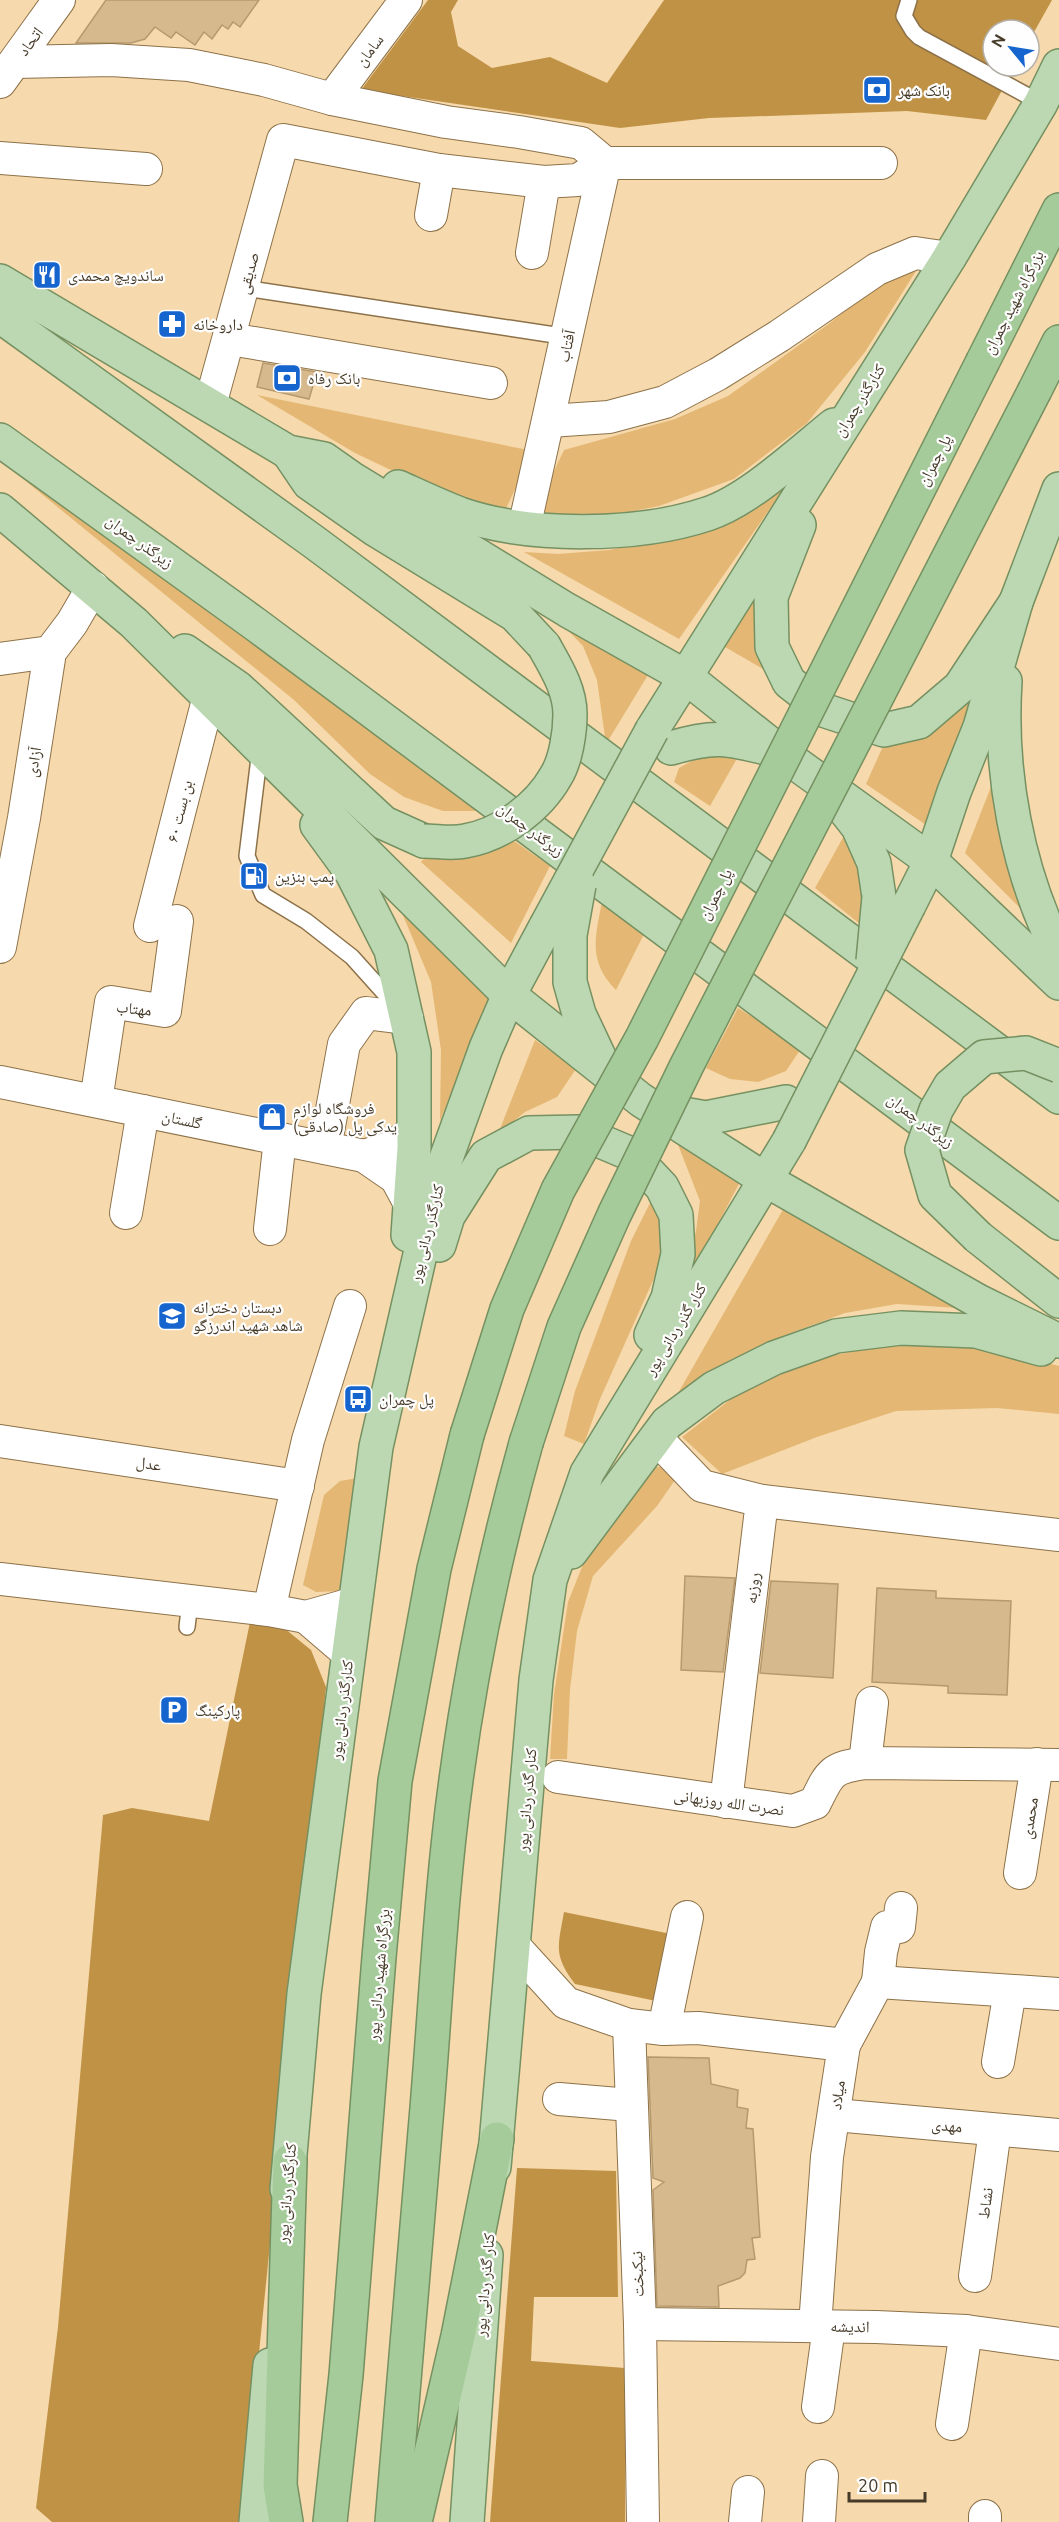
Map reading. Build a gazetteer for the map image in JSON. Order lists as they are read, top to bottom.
{
  "streets": {
    "highway": ["بزرگراه شهید چمران", "پل چمران", "بزرگراه شهید ردانی پور"],
    "main road": [
      "کنارگذر چمران",
      "زیرگذر چمران",
      "کنارگذر ردانی پور",
      "کنار گذر ردانی پور"
    ],
    "street": [
      "اتحاد",
      "سامان",
      "صدیقی",
      "آفتاب",
      "آزادی",
      "بن بست ۶۰",
      "مهتاب",
      "گلستان",
      "عدل",
      "روزبه",
      "نصرت الله روزبهانی",
      "محمدی",
      "میلاد",
      "مهدی",
      "نشاط",
      "نیکبخت",
      "اندیشه"
    ]
  },
  "crossings": [
    ["بزرگراه شهید چمران", "پل چمران"],
    ["کنارگذر چمران", "کنارگذر ردانی پور"],
    ["پل چمران", "بزرگراه شهید ردانی پور"],
    ["بن بست ۶۰", "مهتاب"],
    ["مهتاب", "گلستان"],
    ["روزبه", "نصرت الله روزبهانی"],
    ["نصرت الله روزبهانی", "محمدی"],
    ["میلاد", "مهدی"],
    ["میلاد", "اندیشه"],
    ["مهدی", "نشاط"],
    ["نیکبخت", "اندیشه"]
  ],
  "places": {
    "bank": ["بانک شهر", "بانک رفاه"],
    "restaurant": ["ساندویچ محمدی"],
    "pharmacy": ["داروخانه"],
    "fuel station": ["پمپ بنزین"],
    "shop": ["فروشگاه لوازم یدکی پل (صادقی)"],
    "school or university": ["دبستان دخترانه شاهد شهید اندرزگو"],
    "bus stop": ["پل چمران"],
    "parking": ["پارکینگ"]
  },
  "scale_bar": "20 m",
  "north": "top left"
}
